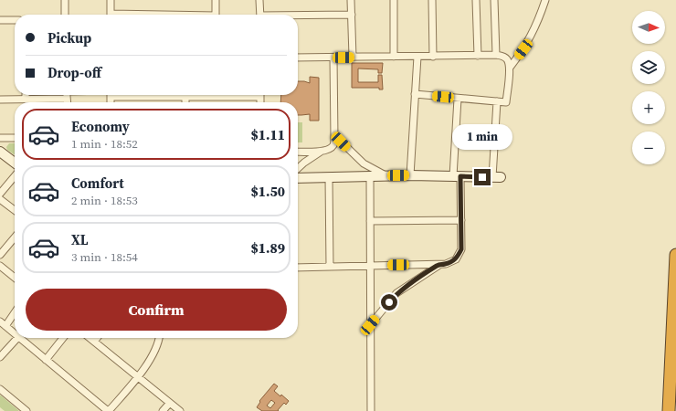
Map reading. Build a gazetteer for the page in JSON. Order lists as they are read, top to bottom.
{
  "north": "right",
  "page": {
    "map_buttons": ["+", "−"],
    "banner": ["Pickup", "Drop-off"],
    "list": [
      {
        "name": "Economy",
        "note": "1 min · 18:52",
        "value": "$1.11"
      },
      {
        "name": "Comfort",
        "note": "2 min · 18:53",
        "value": "$1.50"
      },
      {
        "name": "XL",
        "note": "3 min · 18:54",
        "value": "$1.89"
      }
    ],
    "bubble": "1 min",
    "buttons": "Confirm"
  }
}
